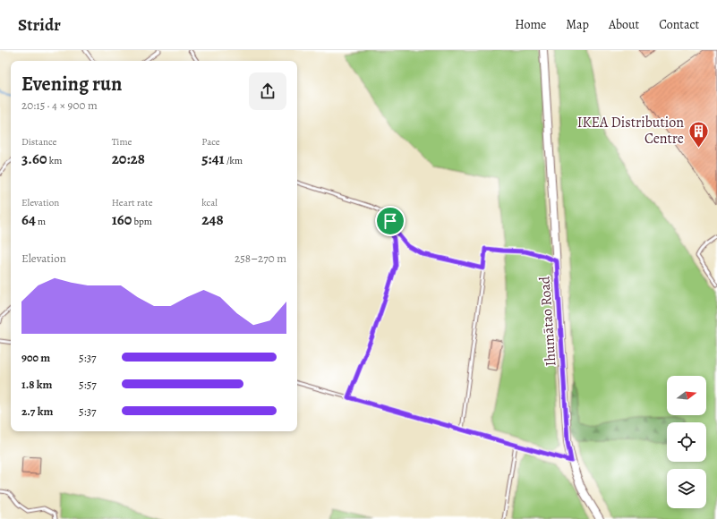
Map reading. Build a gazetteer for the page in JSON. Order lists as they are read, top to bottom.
{
  "streets": {
    "street": ["Ihumātao Road"]
  },
  "places": {
    "building": ["IKEA Distribution Centre"]
  },
  "north": "right",
  "page": {
    "header": "Stridr",
    "nav": [
      "Home",
      "Map",
      "About",
      "Contact"
    ],
    "heading": ["Evening run", "20:15 · 4 × 900 m"],
    "stats": [
      ["Distance", "3.60 km"],
      ["Time", "20:28"],
      ["Pace", "5:41 /km"],
      ["Elevation", "64 m"],
      ["Heart rate", "160 bpm"],
      ["kcal", "248"]
    ],
    "chart": ["Elevation", "258–270 m"],
    "list": [
      {
        "name": "900 m",
        "note": "5:37"
      },
      {
        "name": "1.8 km",
        "note": "5:57"
      },
      {
        "name": "2.7 km",
        "note": "5:37"
      }
    ]
  }
}
